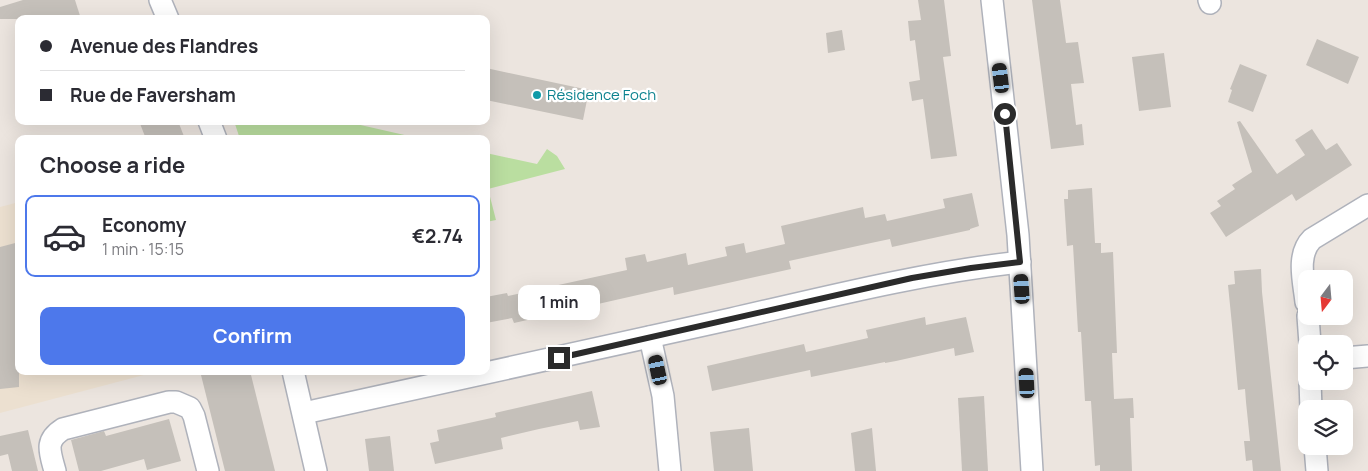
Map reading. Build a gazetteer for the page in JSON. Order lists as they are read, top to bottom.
{
  "places": ["Résidence Foch"],
  "north": "bottom",
  "page": {
    "banner": ["Avenue des Flandres", "Rue de Faversham"],
    "heading": "Choose a ride",
    "list": [
      {
        "name": "Economy",
        "note": "1 min · 15:15",
        "value": "€2.74"
      }
    ],
    "bubble": "1 min",
    "buttons": "Confirm"
  }
}
